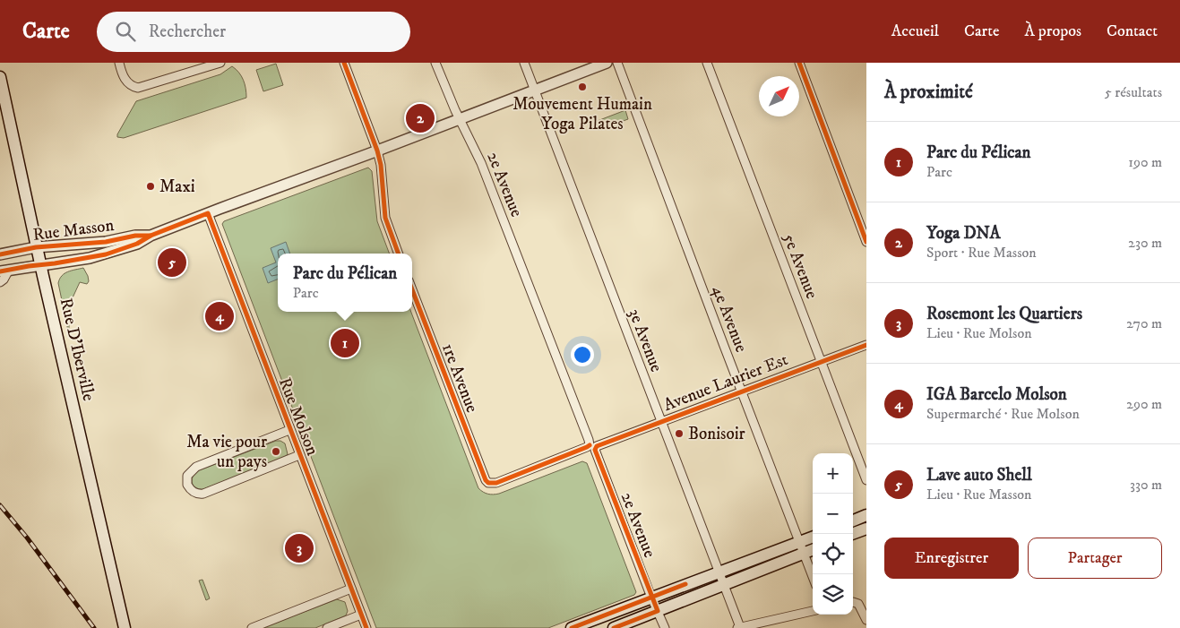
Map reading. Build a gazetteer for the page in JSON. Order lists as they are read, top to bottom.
{
  "streets": {
    "main road": ["Rue D'Iberville"],
    "street": [
      "2e Avenue",
      "Rue Masson",
      "5e Avenue",
      "4e Avenue",
      "3e Avenue",
      "1re Avenue",
      "Avenue Laurier Est",
      "Rue Molson"
    ]
  },
  "crossings": [
    ["2e Avenue", "Rue Masson"],
    ["2e Avenue", "Avenue Laurier Est"],
    ["Rue Masson", "3e Avenue"],
    ["Rue Masson", "Rue D'Iberville"],
    ["Rue Masson", "Rue Molson"],
    ["5e Avenue", "Avenue Laurier Est"],
    ["4e Avenue", "Avenue Laurier Est"],
    ["3e Avenue", "Avenue Laurier Est"],
    ["1re Avenue", "Avenue Laurier Est"]
  ],
  "places": [
    "Mouvement Humain Yoga Pilates",
    "Maxi",
    "Bonisoir",
    "Ma vie pour un pays"
  ],
  "north": "top right",
  "page": {
    "header": "Carte",
    "search": "Rechercher",
    "nav": [
      "Accueil",
      "Carte",
      "À propos",
      "Contact"
    ],
    "heading": ["À proximité", "5 résultats"],
    "pins": [
      "2",
      "5",
      "4",
      "1",
      "3"
    ],
    "list": [
      {
        "mark": "1",
        "name": "Parc du Pélican",
        "note": "Parc",
        "value": "190 m"
      },
      {
        "mark": "2",
        "name": "Yoga DNA",
        "note": "Sport · Rue Masson",
        "value": "230 m"
      },
      {
        "mark": "3",
        "name": "Rosemont les Quartiers",
        "note": "Lieu · Rue Molson",
        "value": "270 m"
      },
      {
        "mark": "4",
        "name": "IGA Barcelo Molson",
        "note": "Supermarché · Rue Molson",
        "value": "290 m"
      },
      {
        "mark": "5",
        "name": "Lave auto Shell",
        "note": "Lieu · Rue Masson",
        "value": "330 m"
      }
    ],
    "popup": ["Parc du Pélican", "Parc"],
    "map_buttons": ["+", "−"],
    "buttons": ["Enregistrer", "Partager"]
  }
}
